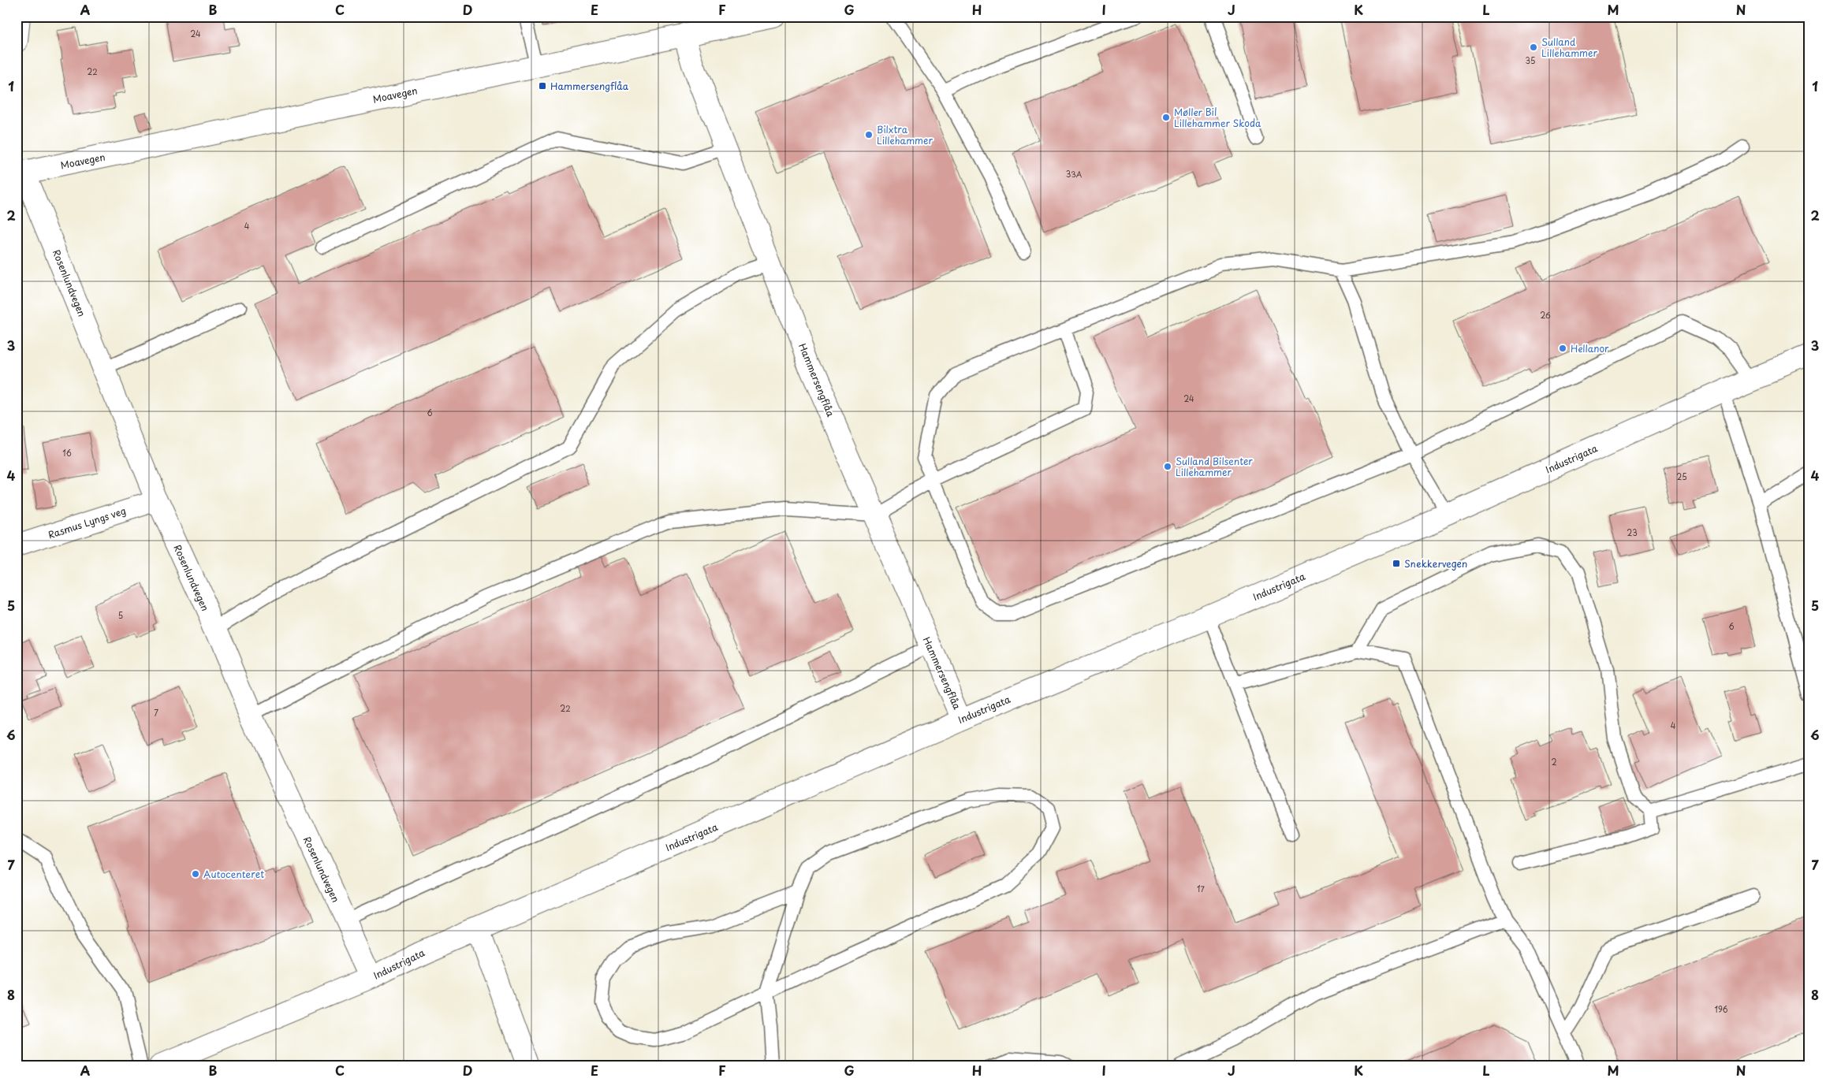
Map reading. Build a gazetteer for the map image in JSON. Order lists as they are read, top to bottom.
{
  "streets": {
    "street": [
      "Moavegen",
      "Rosenlundvegen",
      "Hammersengflåa",
      "Industrigata",
      "Rasmus Lyngs veg"
    ]
  },
  "crossings": [
    ["Moavegen", "Rosenlundvegen"],
    ["Moavegen", "Hammersengflåa"],
    ["Rosenlundvegen", "Industrigata"],
    ["Rosenlundvegen", "Rasmus Lyngs veg"],
    ["Hammersengflåa", "Industrigata"]
  ],
  "places": {
    "other": [
      "Sulland Lillehammer",
      "Møller Bil Lillehammer Skoda",
      "Bilxtra Lillehammer",
      "Hellanor",
      "Sulland Bilsenter Lillehammer",
      "Autocenteret"
    ],
    "transit": ["Hammersengflåa", "Snekkervegen"]
  },
  "house_numbers": [
    "24",
    "35",
    "22",
    "33A",
    "4",
    "26",
    "24",
    "6",
    "16",
    "25",
    "23",
    "5",
    "6",
    "22",
    "7",
    "4",
    "2",
    "17",
    "196"
  ],
  "grid": {
    "columns": [
      "A",
      "B",
      "C",
      "D",
      "E",
      "F",
      "G",
      "H",
      "I",
      "J",
      "K",
      "L",
      "M",
      "N"
    ],
    "rows": [
      "1",
      "2",
      "3",
      "4",
      "5",
      "6",
      "7",
      "8"
    ]
  }
}
